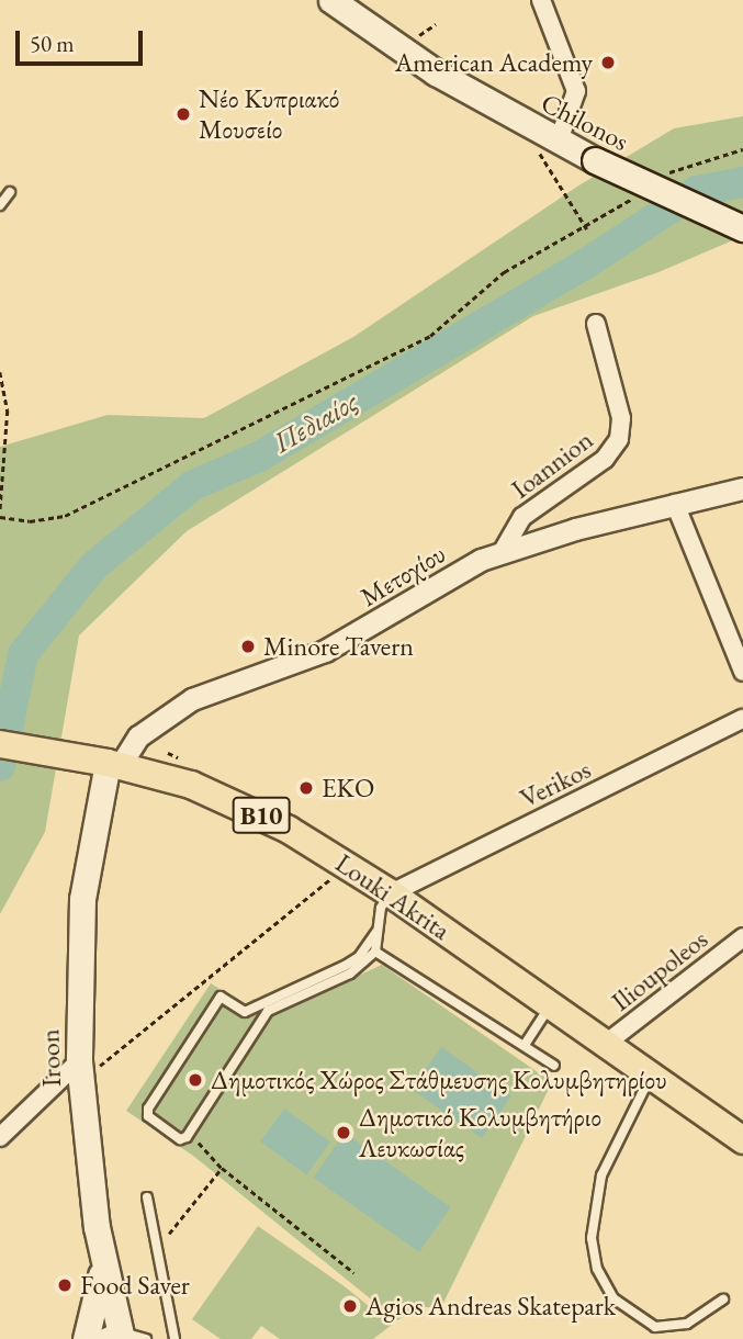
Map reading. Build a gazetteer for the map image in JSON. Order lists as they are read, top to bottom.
{
  "streets": {
    "main road": [
      "Chilonos",
      "B10",
      "Louki Akrita",
      "Iroon"
    ],
    "street": [
      "Ioannion",
      "Μετοχίου",
      "Verikos",
      "Ilioupoleos"
    ]
  },
  "crossings": [
    ["Ioannion", "Μετοχίου"],
    ["Μετοχίου", "Louki Akrita"],
    ["Μετοχίου", "Iroon"],
    ["Verikos", "Louki Akrita"],
    ["Louki Akrita", "Ilioupoleos"],
    ["Louki Akrita", "Iroon"]
  ],
  "water": ["Πεδιαίος"],
  "places": [
    "American Academy",
    "Νέο Κυπριακό Μουσείο",
    "Minore Tavern",
    "EKO",
    "Δημοτικός Χώρος Στάθμευσης Κολυμβητηρίου",
    "Δημοτικό Κολυμβητήριο Λευκωσίας",
    "Food Saver",
    "Agios Andreas Skatepark"
  ],
  "scale_bar": "50 m"
}
